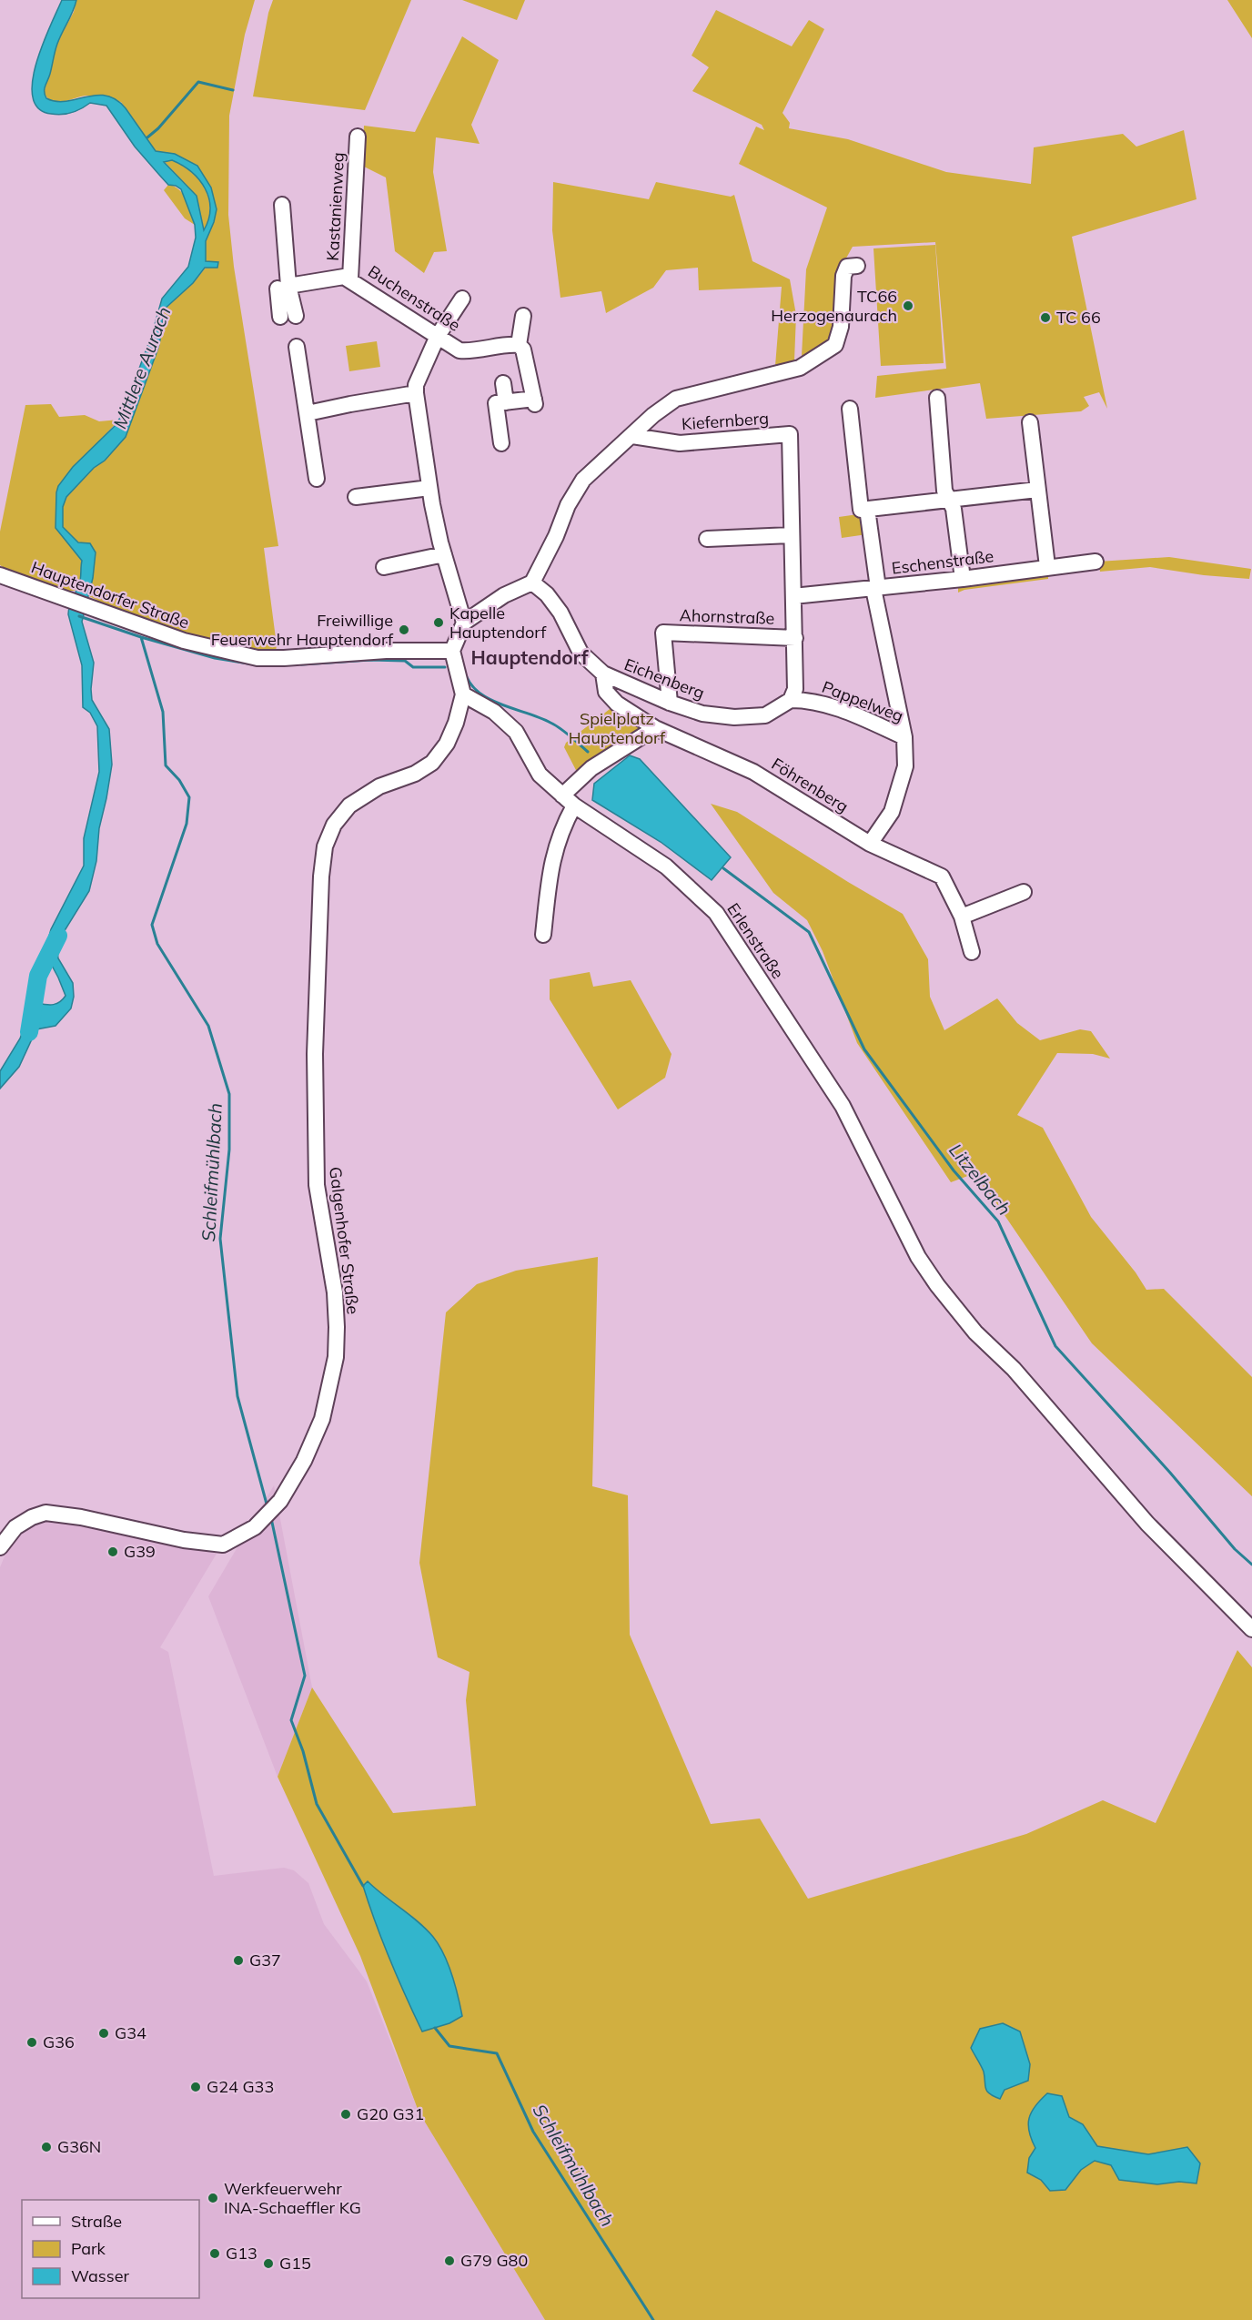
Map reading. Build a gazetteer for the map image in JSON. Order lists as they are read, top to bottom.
{
  "streets": {
    "street": [
      "Kastanienweg",
      "Buchenstraße",
      "Kiefernberg",
      "Eschenstraße",
      "Hauptendorfer Straße",
      "Ahornstraße",
      "Eichenberg",
      "Pappelweg",
      "Föhrenberg",
      "Erlenstraße",
      "Galgenhofer Straße"
    ]
  },
  "crossings": [
    ["Kastanienweg", "Buchenstraße"],
    ["Ahornstraße", "Eichenberg"],
    ["Eichenberg", "Pappelweg"],
    ["Eichenberg", "Föhrenberg"],
    ["Pappelweg", "Föhrenberg"],
    ["Erlenstraße", "Galgenhofer Straße"]
  ],
  "districts": ["Hauptendorf"],
  "water": ["Mittlere Aurach", "Schleifmühlbach", "Litzelbach"],
  "parks": ["Spielplatz Hauptendorf"],
  "places": [
    "TC66 Herzogenaurach",
    "TC 66",
    "Kapelle Hauptendorf",
    "Freiwillige Feuerwehr Hauptendorf",
    "G39",
    "G37",
    "G34",
    "G36",
    "G24 G33",
    "G20 G31",
    "G36N",
    "Werkfeuerwehr INA-Schaeffler KG",
    "G13",
    "G79 G80",
    "G15"
  ],
  "legend": ["Straße", "Park", "Wasser"]
}
